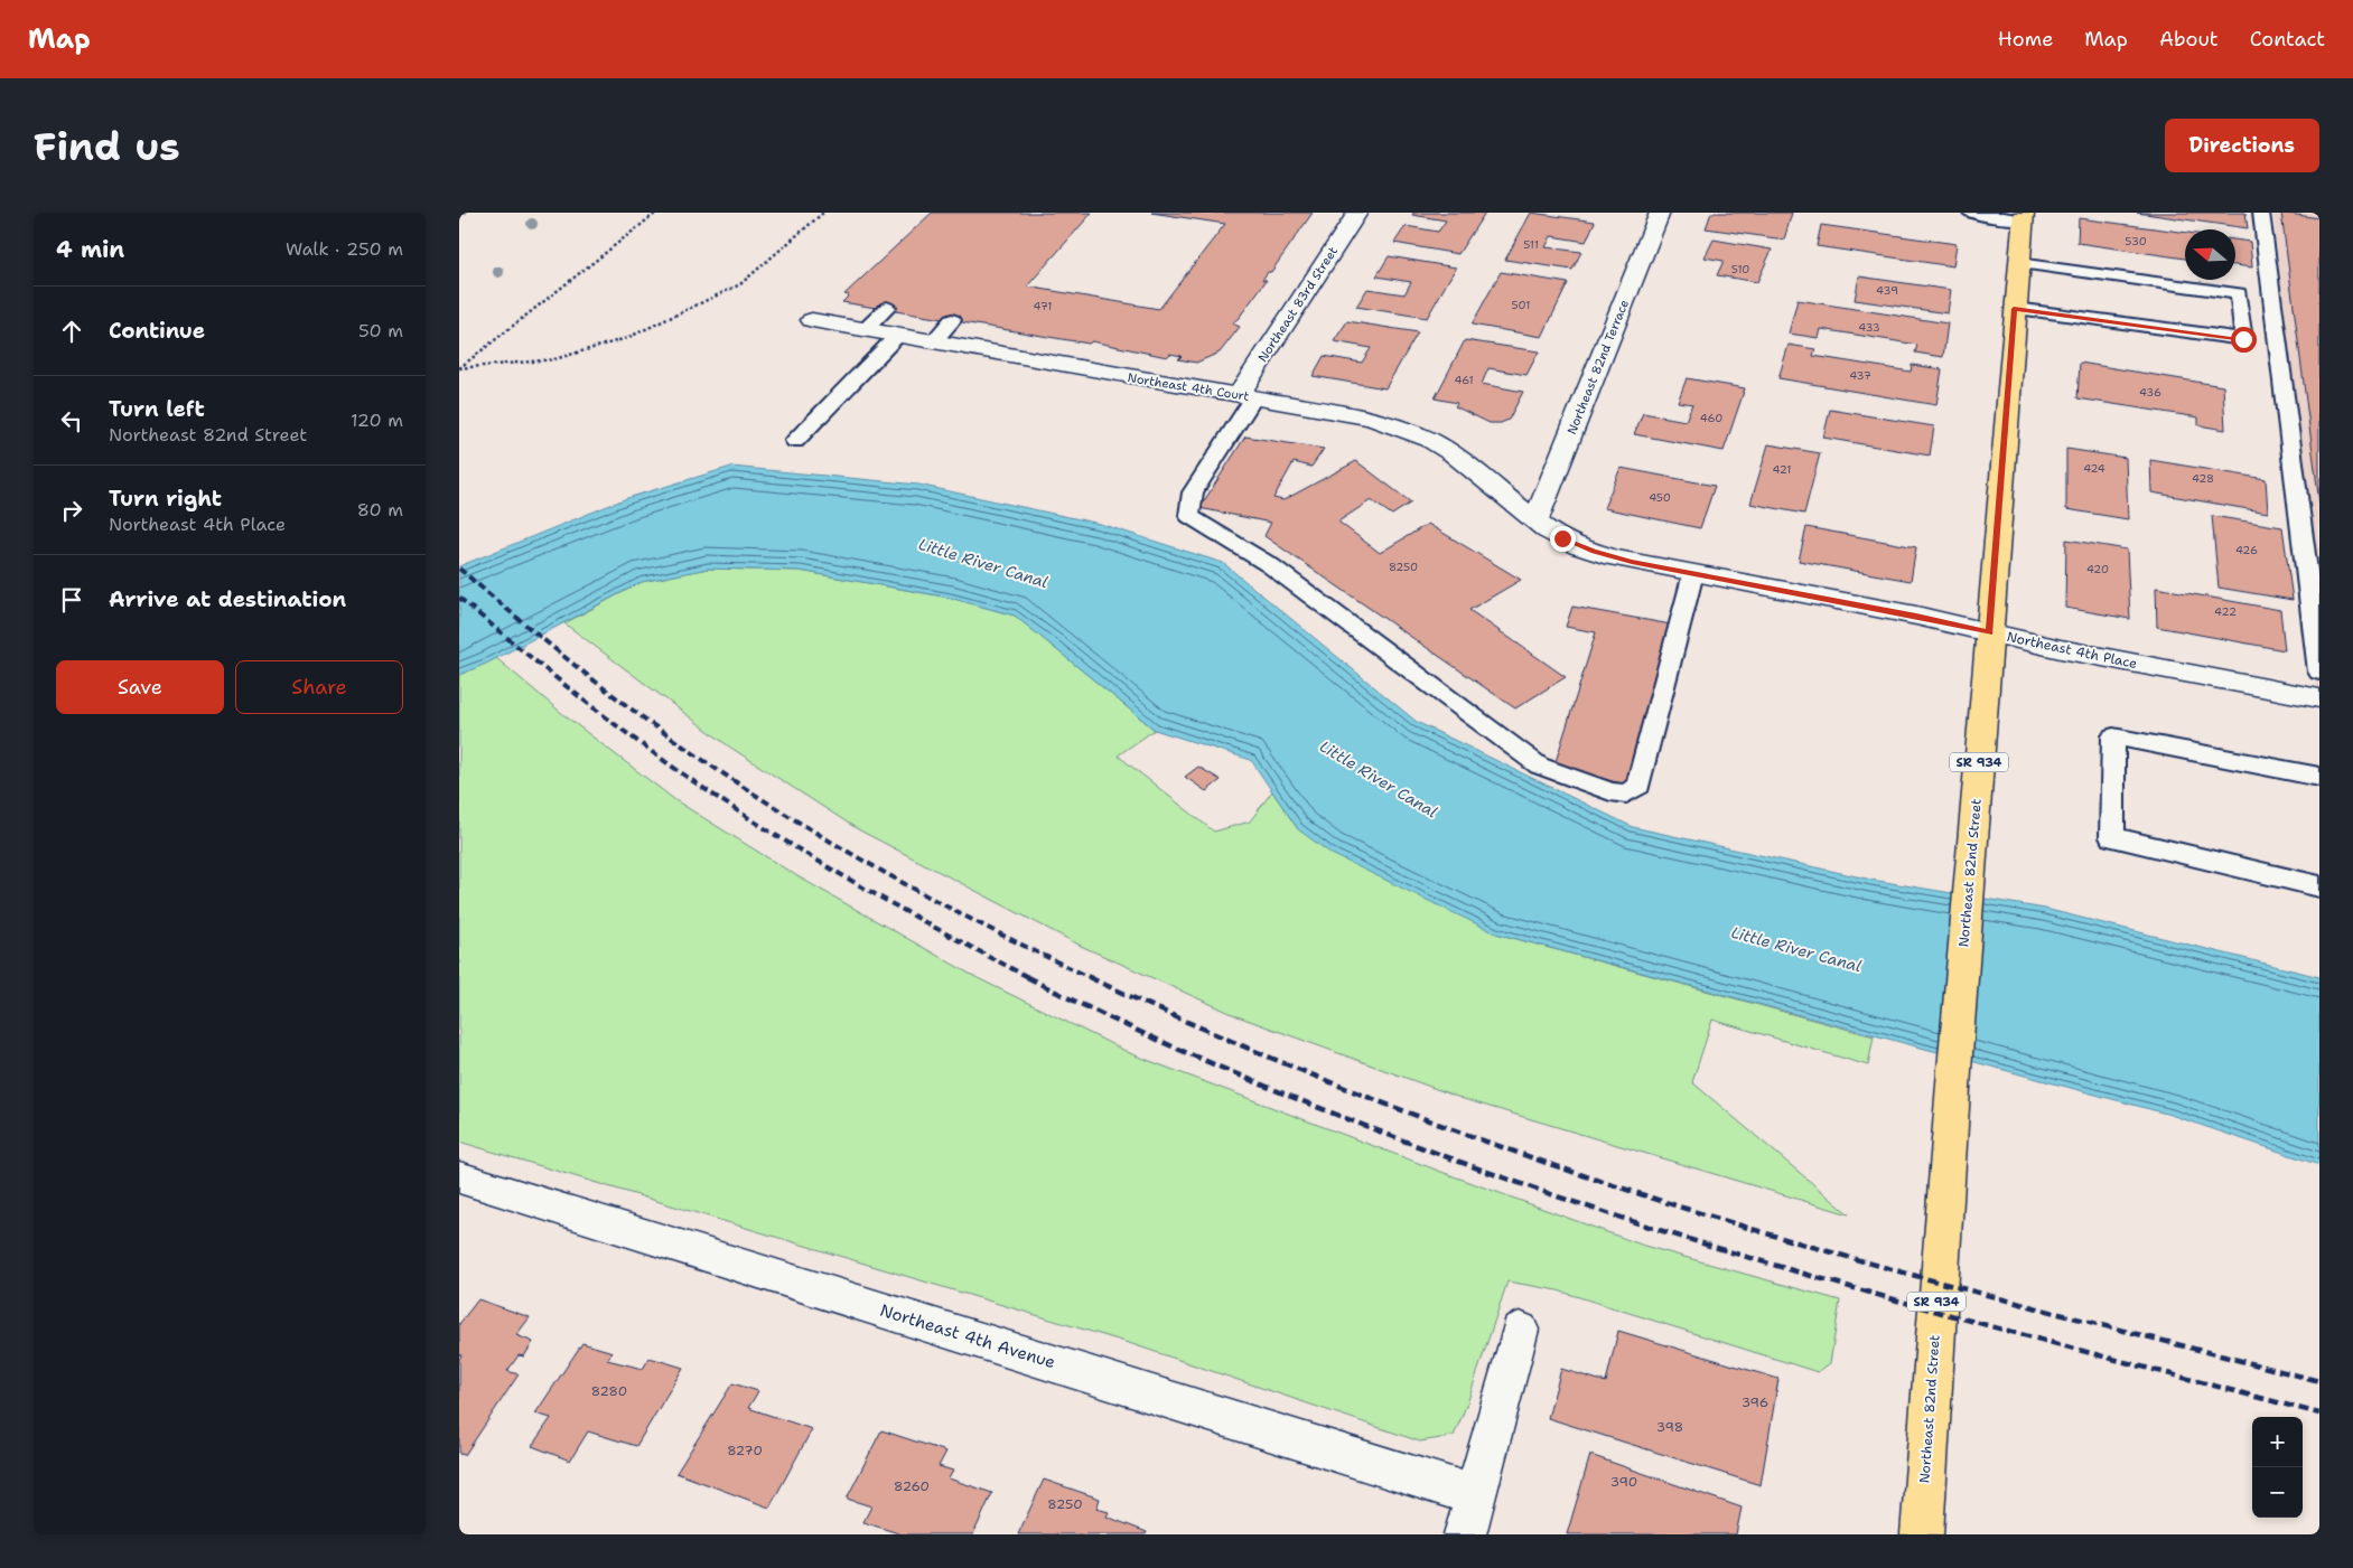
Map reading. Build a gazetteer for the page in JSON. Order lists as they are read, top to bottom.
{
  "streets": {
    "main road": ["SR 934", "Northeast 82nd Street"],
    "street": [
      "Northeast 83rd Street",
      "Northeast 82nd Terrace",
      "Northeast 4th Court",
      "Northeast 4th Place",
      "Northeast 4th Avenue"
    ]
  },
  "crossings": [
    ["Northeast 83rd Street", "Northeast 4th Court"],
    ["Northeast 82nd Terrace", "Northeast 4th Court"],
    ["Northeast 82nd Terrace", "Northeast 4th Place"],
    ["Northeast 4th Court", "Northeast 4th Place"],
    ["Northeast 4th Place", "Northeast 82nd Street"]
  ],
  "water": ["Little River Canal"],
  "house_numbers": [
    "530",
    "511",
    "510",
    "439",
    "501",
    "471",
    "433",
    "437",
    "461",
    "436",
    "460",
    "424",
    "421",
    "428",
    "450",
    "426",
    "8250",
    "420",
    "422",
    "8280",
    "396",
    "398",
    "8270",
    "390",
    "8260",
    "8250"
  ],
  "north": "left",
  "page": {
    "header": "Map",
    "nav": [
      "Home",
      "Map",
      "About",
      "Contact"
    ],
    "buttons": [
      "Directions",
      ["Save", "Share"]
    ],
    "title": "Find us",
    "heading": ["4 min", "Walk · 250 m"],
    "list": [
      ["Continue", "50 m"],
      ["Turn left", "Northeast 82nd Street", "120 m"],
      ["Turn right", "Northeast 4th Place", "80 m"],
      "Arrive at destination"
    ],
    "map_buttons": ["+", "−"]
  }
}
